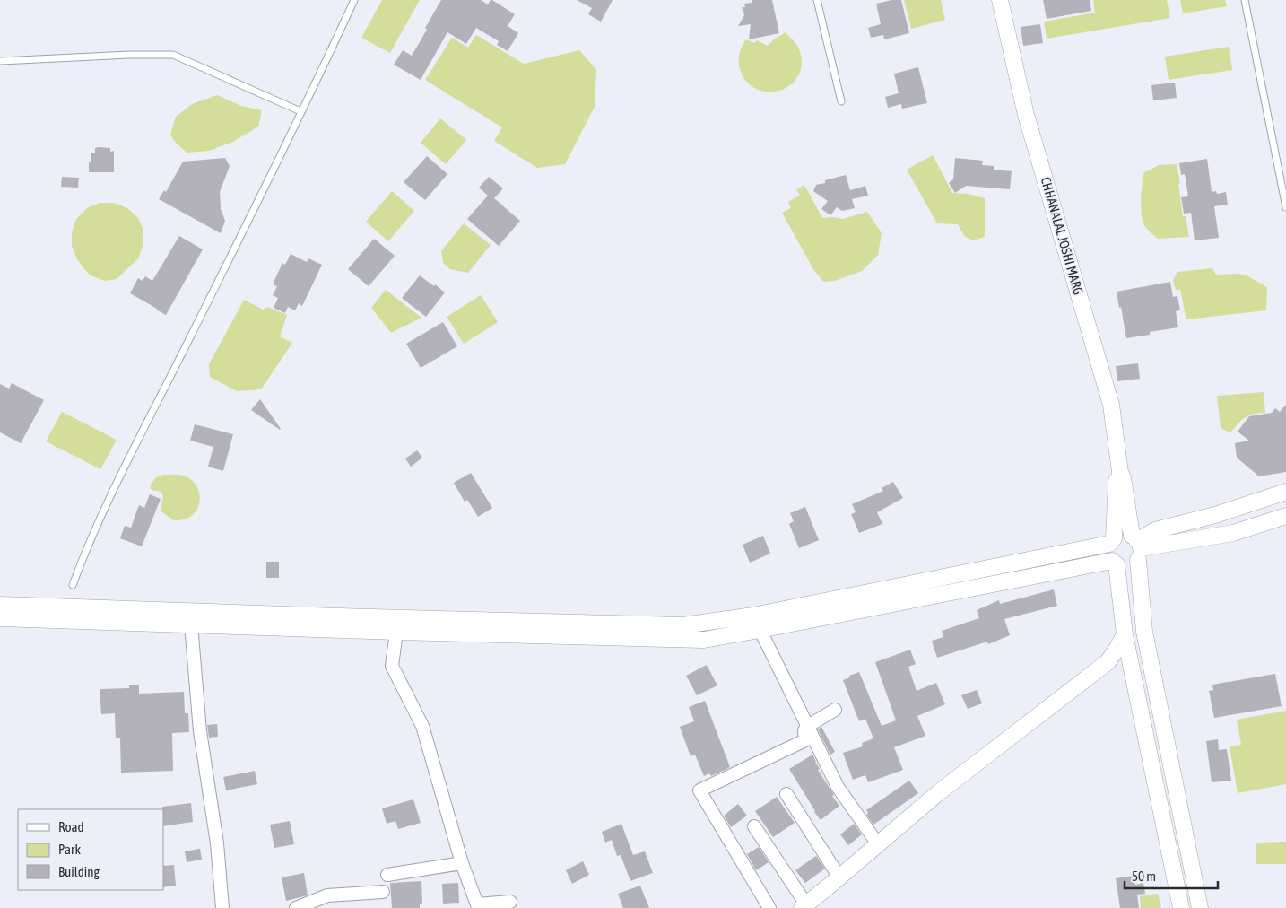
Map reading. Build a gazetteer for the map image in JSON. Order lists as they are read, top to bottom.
{
  "streets": {
    "street": ["CHHANALAL JOSHI MARG"]
  },
  "legend": ["Road", "Park", "Building"],
  "scale_bar": "50 m"
}
